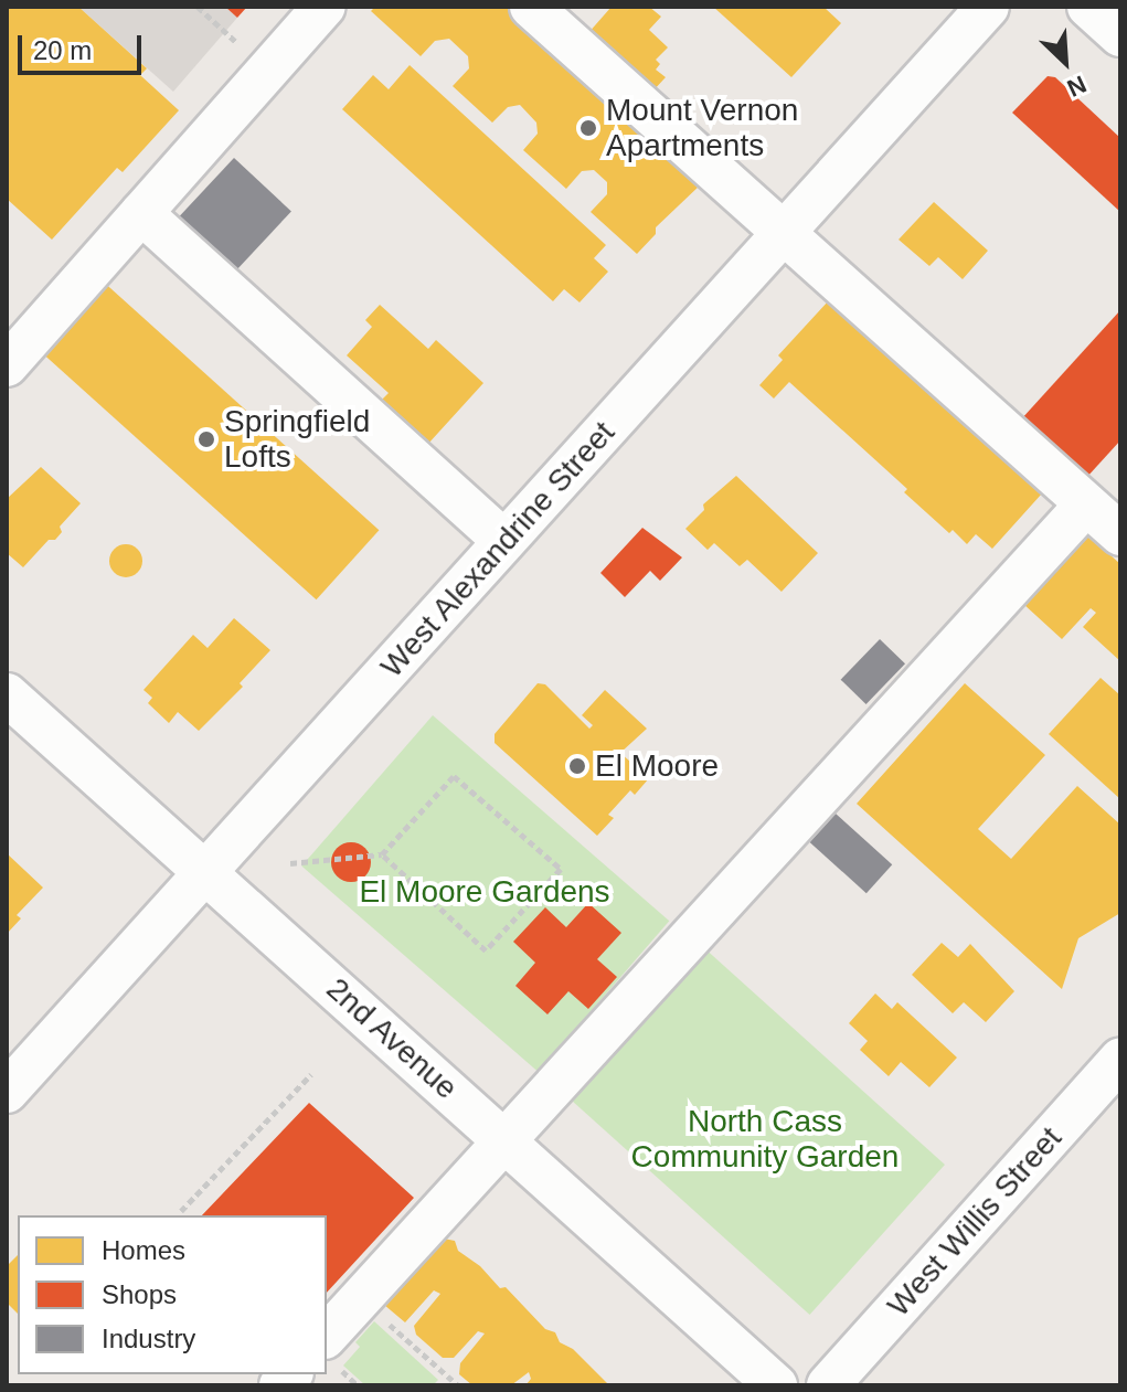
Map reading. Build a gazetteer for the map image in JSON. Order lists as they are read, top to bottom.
{
  "streets": {
    "street": ["West Alexandrine Street", "2nd Avenue", "West Willis Street"]
  },
  "crossings": [
    ["West Alexandrine Street", "2nd Avenue"]
  ],
  "parks": ["El Moore Gardens", "North Cass Community Garden"],
  "places": ["Mount Vernon Apartments", "Springfield Lofts", "El Moore"],
  "legend": ["Homes", "Shops", "Industry"],
  "scale_bar": "20 m",
  "north": "bottom right"
}
